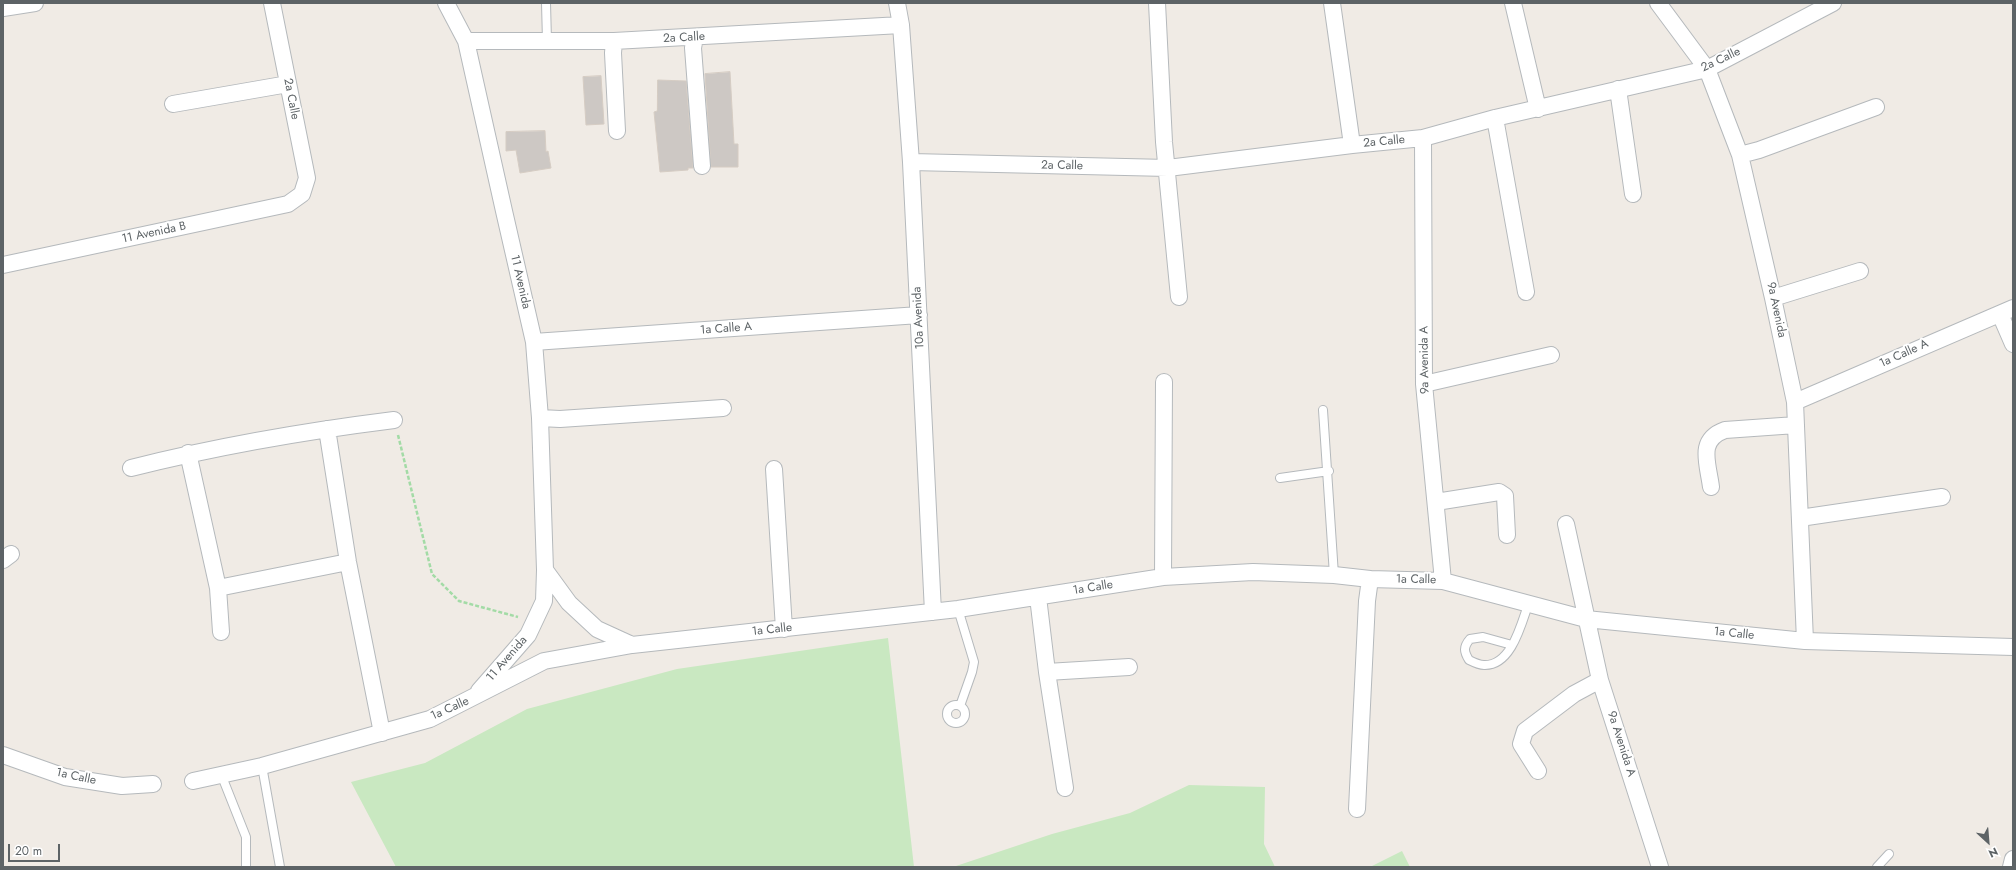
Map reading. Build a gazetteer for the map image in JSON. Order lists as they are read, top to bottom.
{
  "streets": {
    "street": [
      "2a Calle",
      "11 Avenida B",
      "11 Avenida",
      "9a Avenida",
      "10a Avenida",
      "1a Calle A",
      "9a Avenida A",
      "1a Calle"
    ]
  },
  "crossings": [
    ["2a Calle", "11 Avenida B"],
    ["2a Calle", "11 Avenida"],
    ["2a Calle", "9a Avenida"],
    ["2a Calle", "10a Avenida"],
    ["2a Calle", "9a Avenida A"],
    ["11 Avenida", "1a Calle A"],
    ["11 Avenida", "1a Calle"],
    ["9a Avenida", "1a Calle A"],
    ["9a Avenida", "1a Calle"],
    ["10a Avenida", "1a Calle A"],
    ["10a Avenida", "1a Calle"],
    ["9a Avenida A", "1a Calle"]
  ],
  "scale_bar": "20 m",
  "north": "bottom right"
}
